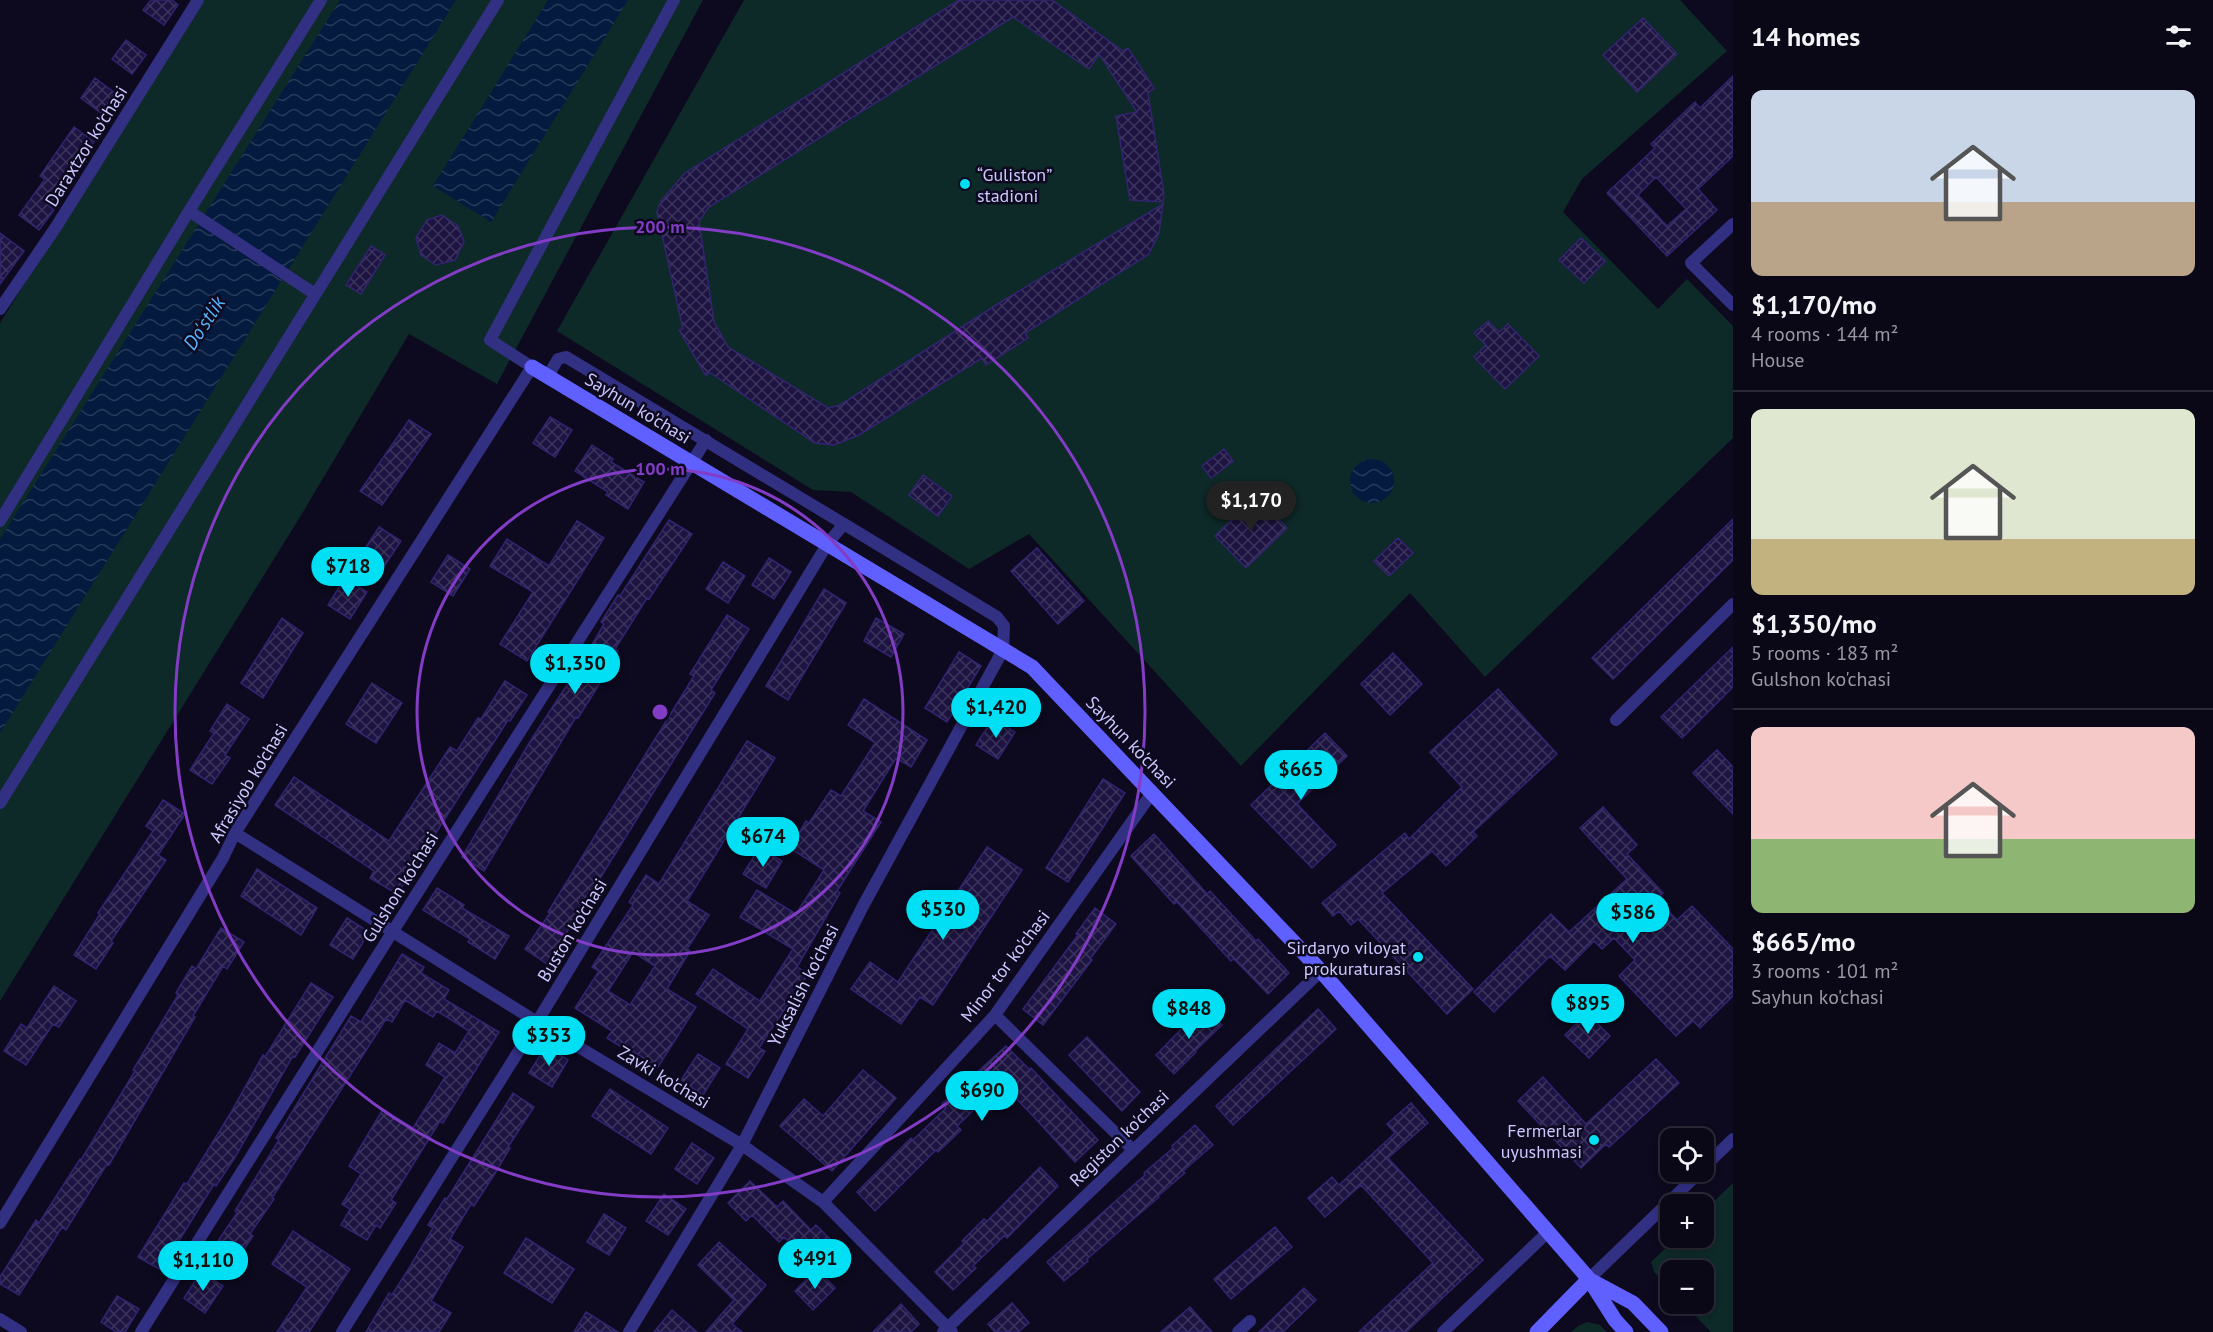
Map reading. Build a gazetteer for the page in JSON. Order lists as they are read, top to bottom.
{
  "streets": {
    "street": [
      "Daraxtzor ko'chasi",
      "Sayhun ko'chasi",
      "Afrasiyob ko'chasi",
      "Gulshon ko'chasi",
      "Buston ko'chasi",
      "Minor tor ko'chasi",
      "Yuksalish ko'chasi",
      "Zavki ko'chasi",
      "Registon ko'chasi"
    ]
  },
  "crossings": [
    ["Sayhun ko'chasi", "Afrasiyob ko'chasi"],
    ["Sayhun ko'chasi", "Gulshon ko'chasi"],
    ["Sayhun ko'chasi", "Buston ko'chasi"],
    ["Sayhun ko'chasi", "Minor tor ko'chasi"],
    ["Sayhun ko'chasi", "Yuksalish ko'chasi"],
    ["Sayhun ko'chasi", "Registon ko'chasi"],
    ["Afrasiyob ko'chasi", "Zavki ko'chasi"],
    ["Gulshon ko'chasi", "Zavki ko'chasi"],
    ["Buston ko'chasi", "Zavki ko'chasi"],
    ["Minor tor ko'chasi", "Zavki ko'chasi"],
    ["Yuksalish ko'chasi", "Zavki ko'chasi"],
    ["Zavki ko'chasi", "Registon ko'chasi"]
  ],
  "water": ["Do'stlik"],
  "places": ["“Guliston” stadioni", "Sirdaryo viloyat prokuraturasi", "Fermerlar uyushmasi"],
  "page": {
    "heading": "14 homes",
    "list": [
      {
        "name": "$1,170/mo",
        "note": "4 rooms · 144 m² · House"
      },
      {
        "name": "$1,350/mo",
        "note": "5 rooms · 183 m² · Gulshon ko'chasi"
      },
      {
        "name": "$665/mo",
        "note": "3 rooms · 101 m² · Sayhun ko'chasi"
      }
    ],
    "price": [
      "$1,170",
      "$718",
      "$1,350",
      "$1,420",
      "$665",
      "$674",
      "$530",
      "$586",
      "$895",
      "$848",
      "$353",
      "$690",
      "$491",
      "$1,110"
    ],
    "map_buttons": ["+", "−"]
  },
  "rings": ["200 m", "100 m"]
}
